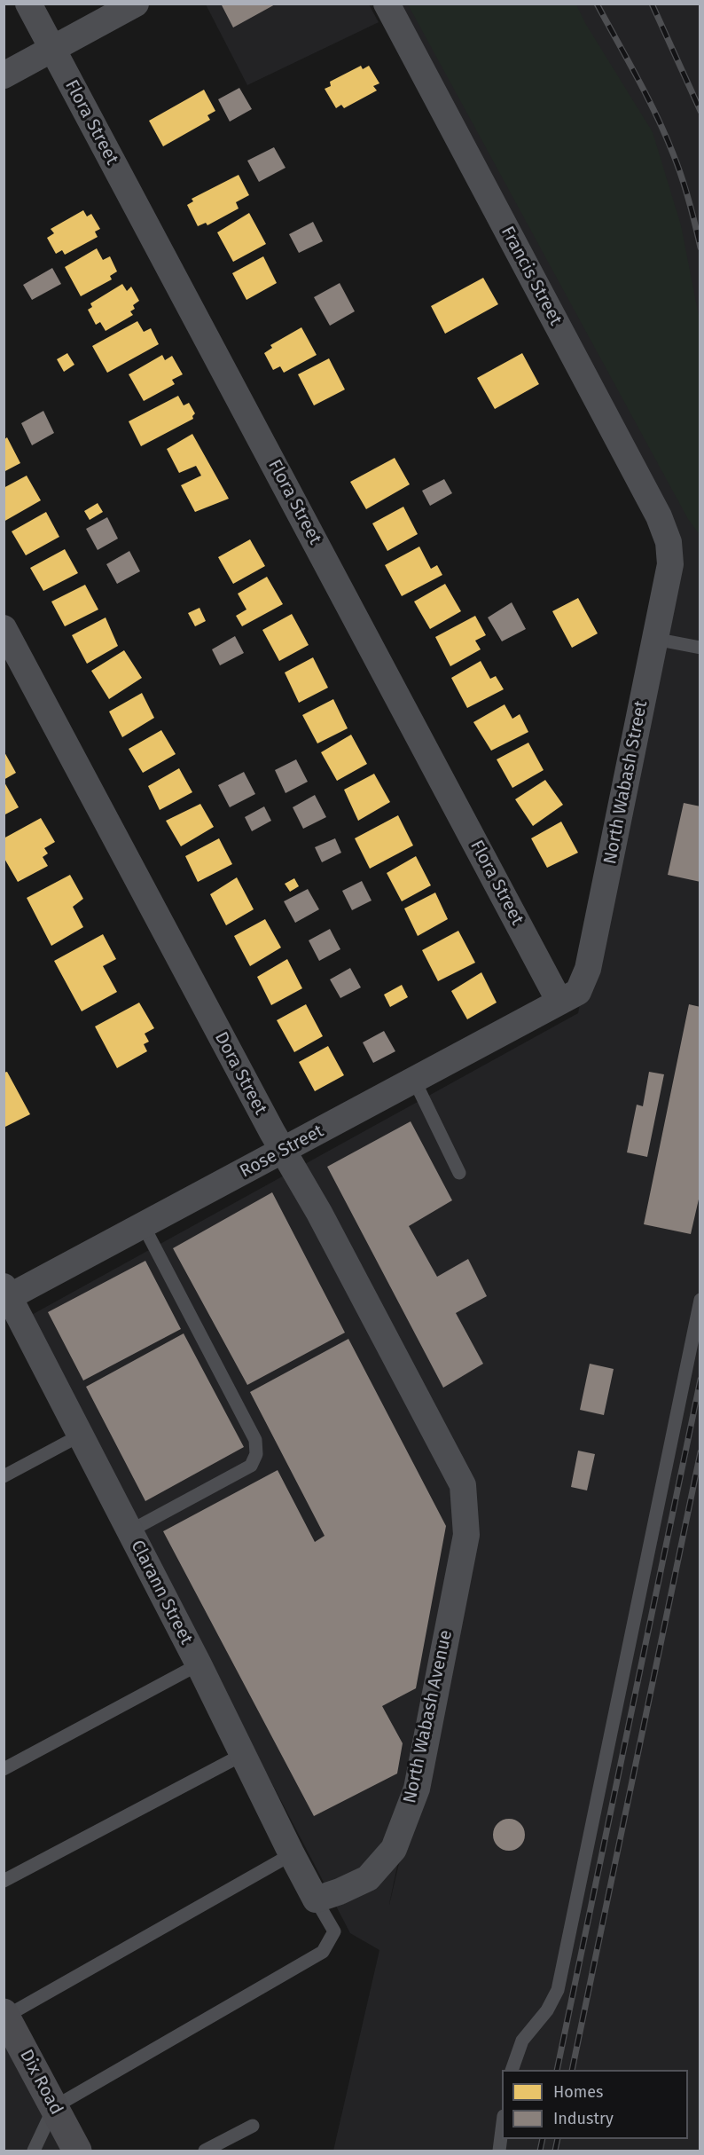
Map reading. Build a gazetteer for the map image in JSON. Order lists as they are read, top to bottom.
{
  "streets": {
    "main road": ["Dix Road"],
    "street": [
      "Flora Street",
      "Francis Street",
      "North Wabash Street",
      "Dora Street",
      "Rose Street",
      "Clarann Street",
      "North Wabash Avenue"
    ]
  },
  "crossings": [
    ["Flora Street", "North Wabash Street"],
    ["Flora Street", "Rose Street"],
    ["Francis Street", "North Wabash Street"],
    ["North Wabash Street", "Rose Street"],
    ["Dora Street", "Rose Street"],
    ["Dora Street", "North Wabash Avenue"],
    ["Rose Street", "Clarann Street"],
    ["Clarann Street", "North Wabash Avenue"]
  ],
  "legend": ["Homes", "Industry"]
}
